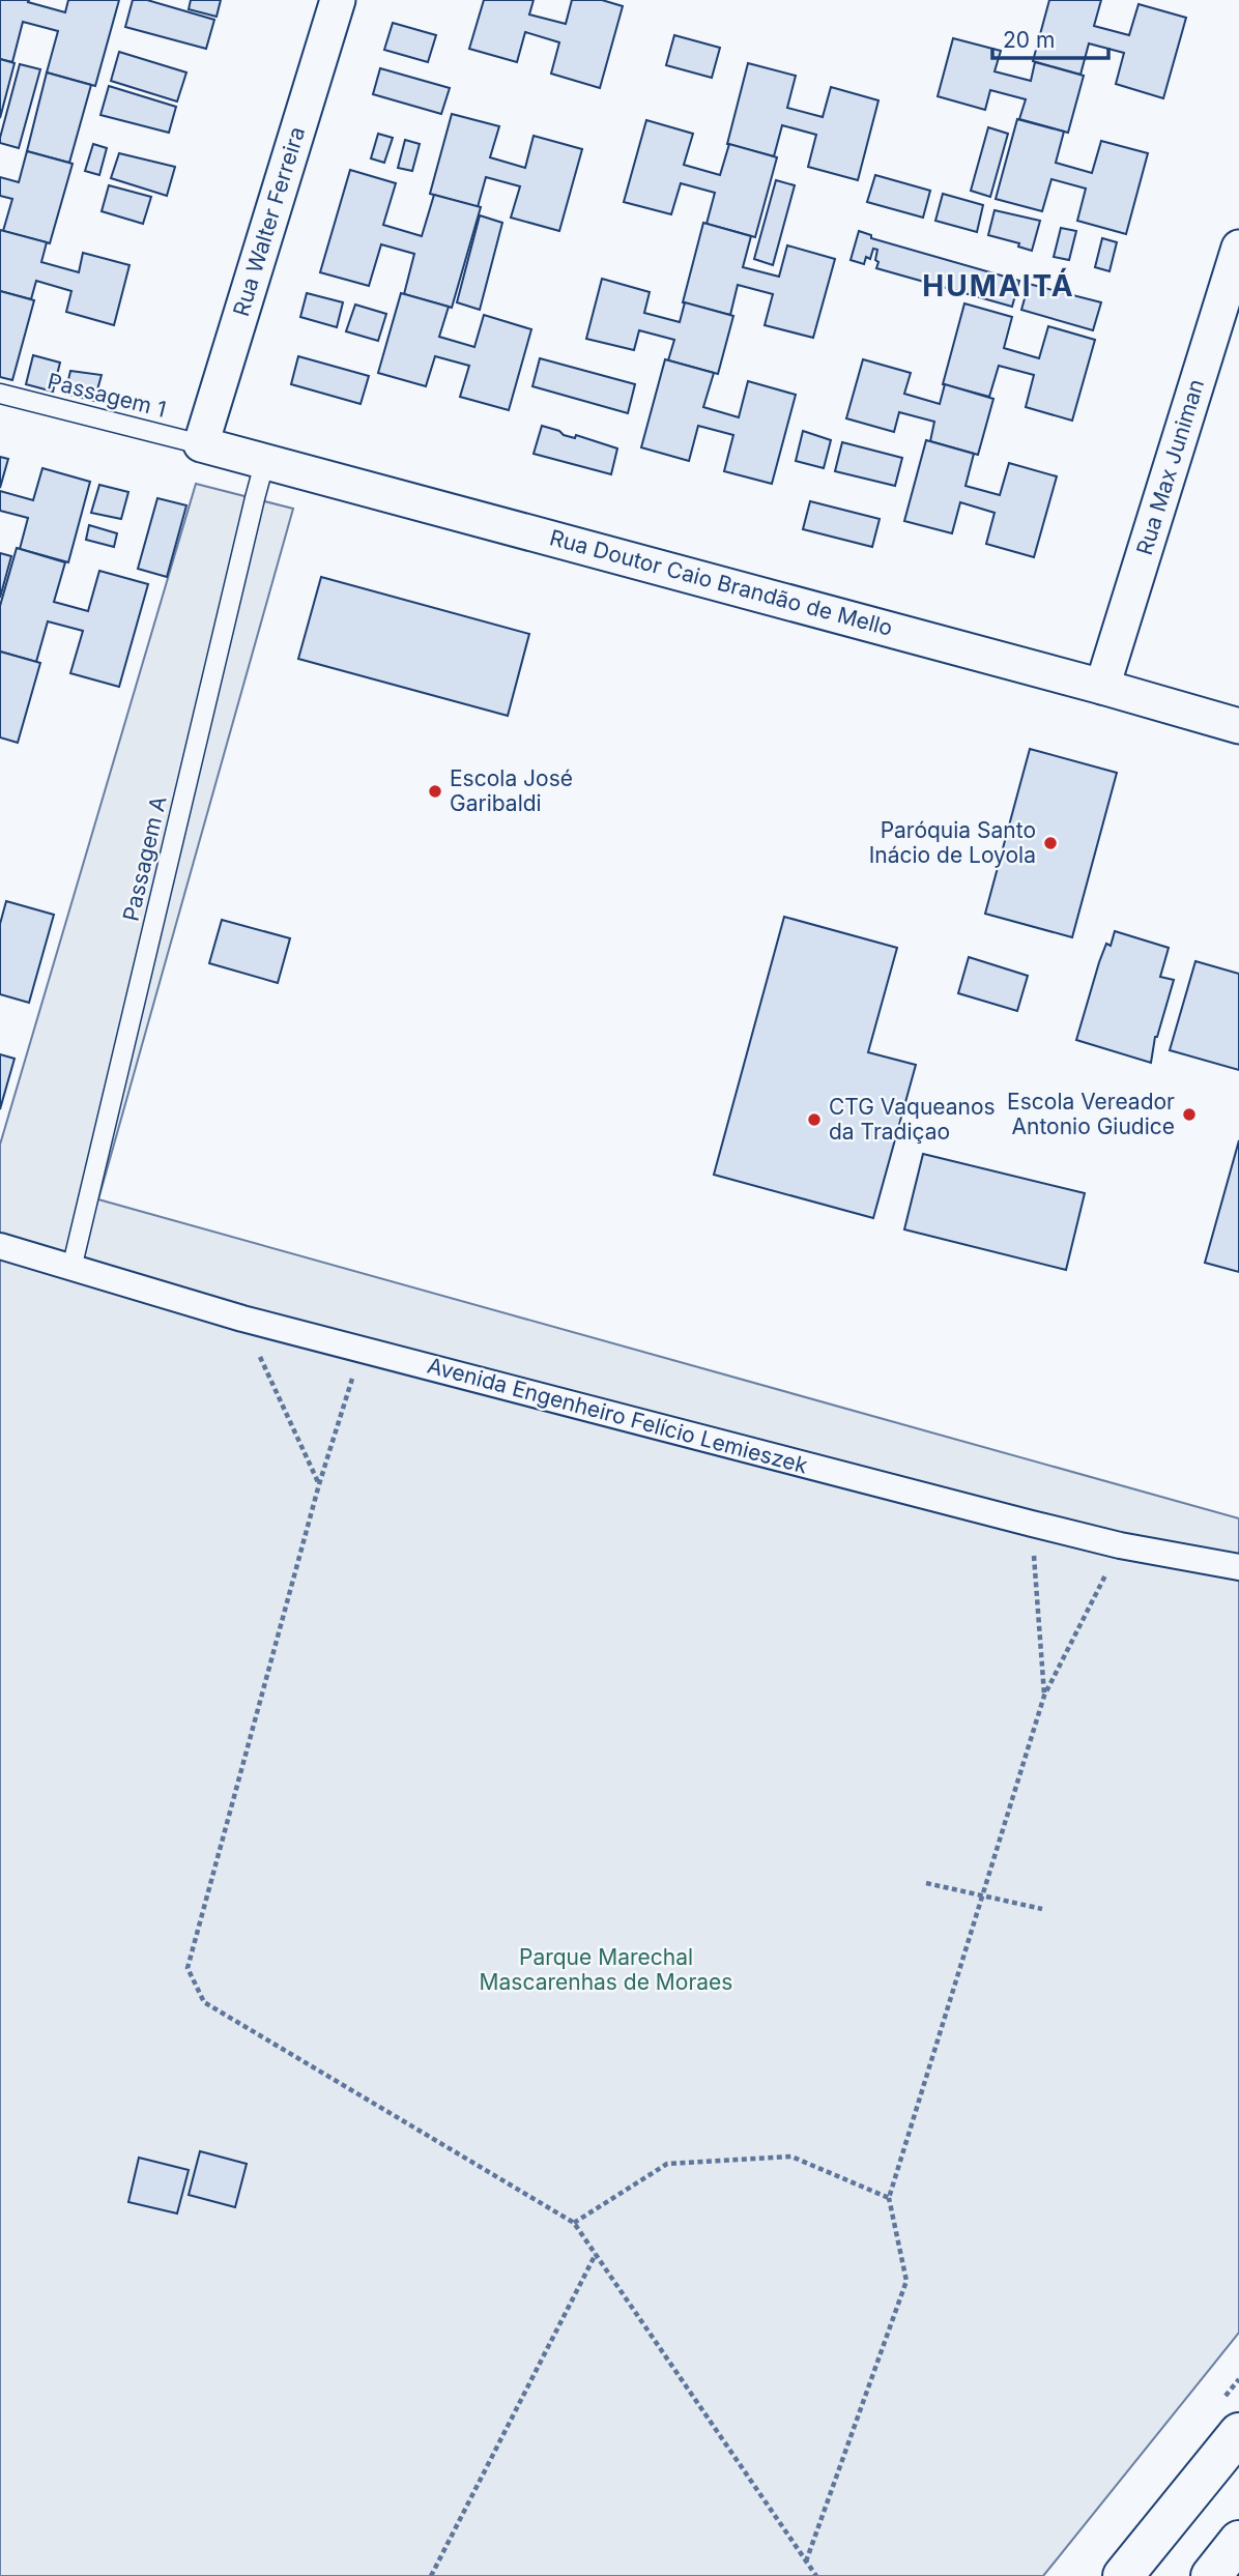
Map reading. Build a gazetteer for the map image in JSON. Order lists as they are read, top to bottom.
{
  "streets": {
    "street": [
      "Rua Walter Ferreira",
      "Rua Max Juniman",
      "Rua Doutor Caio Brandão de Mello",
      "Avenida Engenheiro Felício Lemieszek"
    ],
    "lane": ["Passagem 1", "Passagem A"]
  },
  "crossings": [
    ["Rua Walter Ferreira", "Passagem 1"],
    ["Rua Walter Ferreira", "Rua Doutor Caio Brandão de Mello"],
    ["Passagem 1", "Rua Doutor Caio Brandão de Mello"],
    ["Rua Max Juniman", "Rua Doutor Caio Brandão de Mello"],
    ["Rua Doutor Caio Brandão de Mello", "Passagem A"],
    ["Passagem A", "Avenida Engenheiro Felício Lemieszek"]
  ],
  "districts": ["HUMAITÁ"],
  "parks": ["Parque Marechal Mascarenhas de Moraes"],
  "places": [
    "Escola José Garibaldi",
    "Paróquia Santo Inácio de Loyola",
    "Escola Vereador Antonio Giudice",
    "CTG Vaqueanos da Tradiçao"
  ],
  "scale_bar": "20 m"
}
